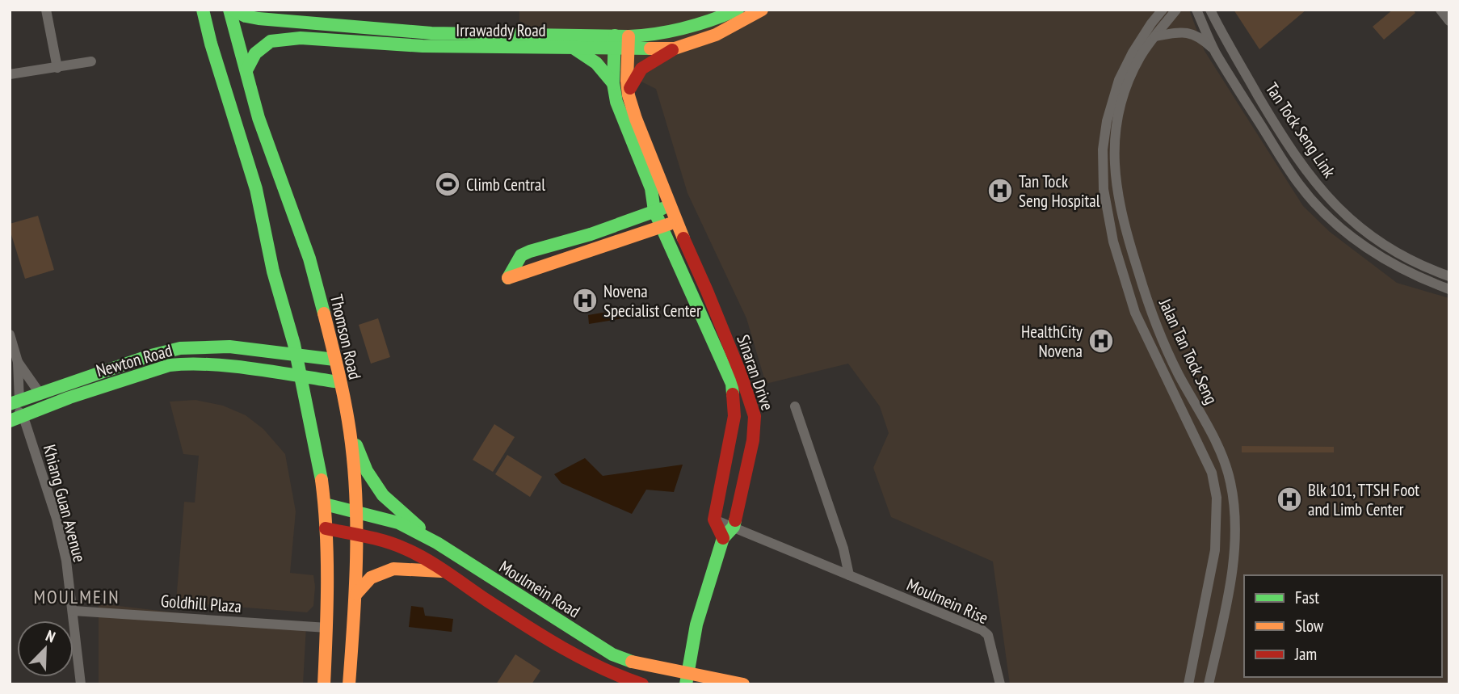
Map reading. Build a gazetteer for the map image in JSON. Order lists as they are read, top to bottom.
{
  "streets": {
    "main road": [
      "Irrawaddy Road",
      "Thomson Road",
      "Newton Road",
      "Sinaran Drive",
      "Moulmein Road"
    ],
    "street": [
      "Tan Tock Seng Link",
      "Jalan Tan Tock Seng",
      "Khiang Guan Avenue",
      "Moulmein Rise",
      "Goldhill Plaza"
    ]
  },
  "crossings": [
    ["Irrawaddy Road", "Thomson Road"],
    ["Irrawaddy Road", "Sinaran Drive"],
    ["Tan Tock Seng Link", "Jalan Tan Tock Seng"],
    ["Thomson Road", "Newton Road"],
    ["Thomson Road", "Moulmein Road"],
    ["Newton Road", "Khiang Guan Avenue"],
    ["Sinaran Drive", "Moulmein Rise"],
    ["Khiang Guan Avenue", "Goldhill Plaza"]
  ],
  "districts": ["MOULMEIN"],
  "places": {
    "sports": ["Climb Central"],
    "hospital": [
      "Tan Tock Seng Hospital",
      "Novena Specialist Center",
      "HealthCity Novena",
      "Blk 101, TTSH Foot and Limb Center"
    ]
  },
  "legend": ["Fast", "Slow", "Jam"],
  "north": "top right"
}
